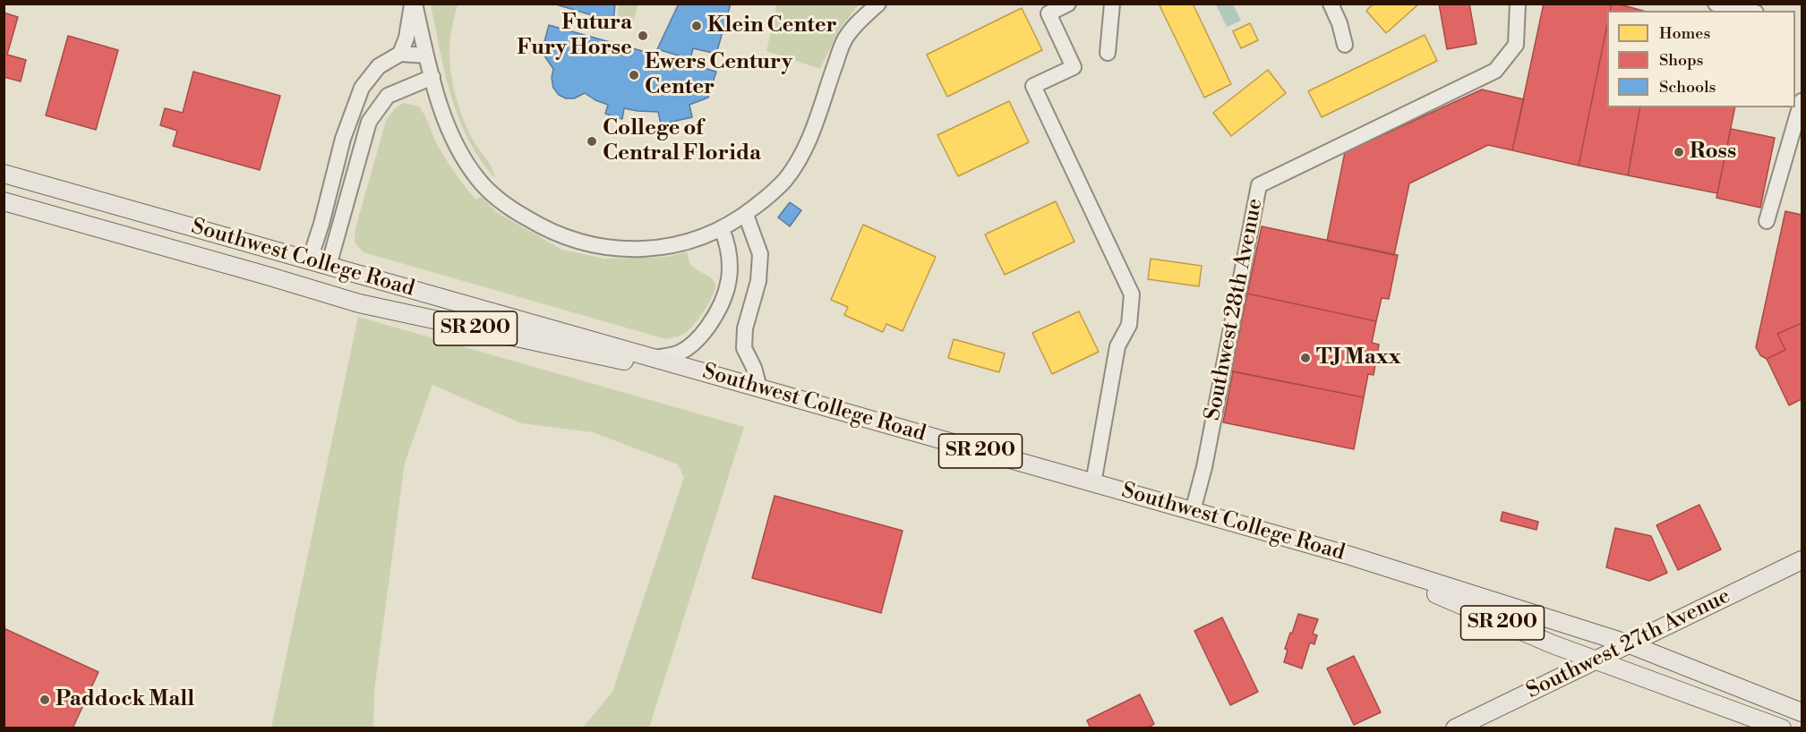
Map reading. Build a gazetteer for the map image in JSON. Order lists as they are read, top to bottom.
{
  "streets": {
    "main road": ["Southwest College Road", "SR 200", "Southwest 27th Avenue"],
    "street": ["Southwest 28th Avenue"]
  },
  "crossings": [
    ["Southwest College Road", "Southwest 28th Avenue"],
    ["Southwest College Road", "Southwest 27th Avenue"]
  ],
  "places": [
    "Klein Center",
    "Futura Fury Horse",
    "Ewers Century Center",
    "College of Central Florida",
    "Ross",
    "TJ Maxx",
    "Paddock Mall"
  ],
  "legend": ["Homes", "Shops", "Schools"]
}
